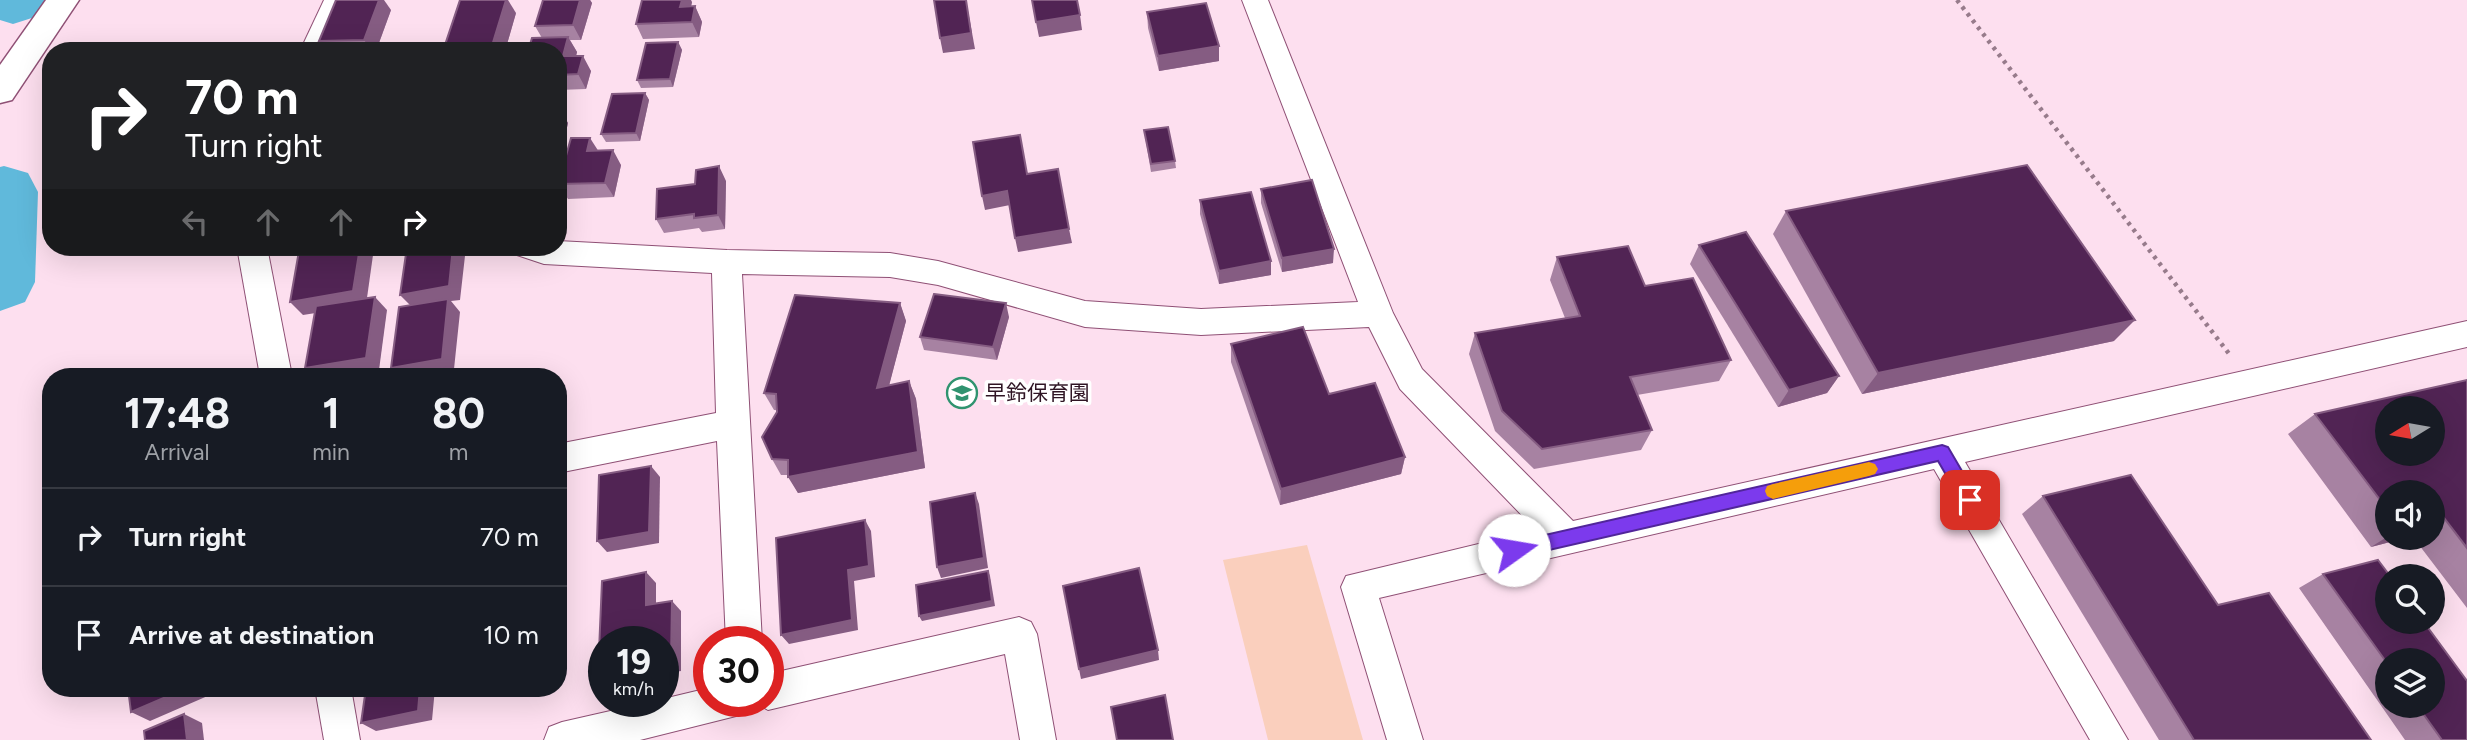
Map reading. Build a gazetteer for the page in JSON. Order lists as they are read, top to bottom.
{
  "places": {
    "school or university": ["早鈴保育園"]
  },
  "north": "left",
  "page": {
    "turn": ["70 m", "Turn right"],
    "eta": [
      "17:48",
      "Arrival",
      "1",
      "min",
      "80",
      "m"
    ],
    "list": [
      {
        "name": "Turn right",
        "value": "70 m"
      },
      {
        "name": "Arrive at destination",
        "value": "10 m"
      }
    ],
    "speed": "19 km/h",
    "limit": "30"
  }
}
